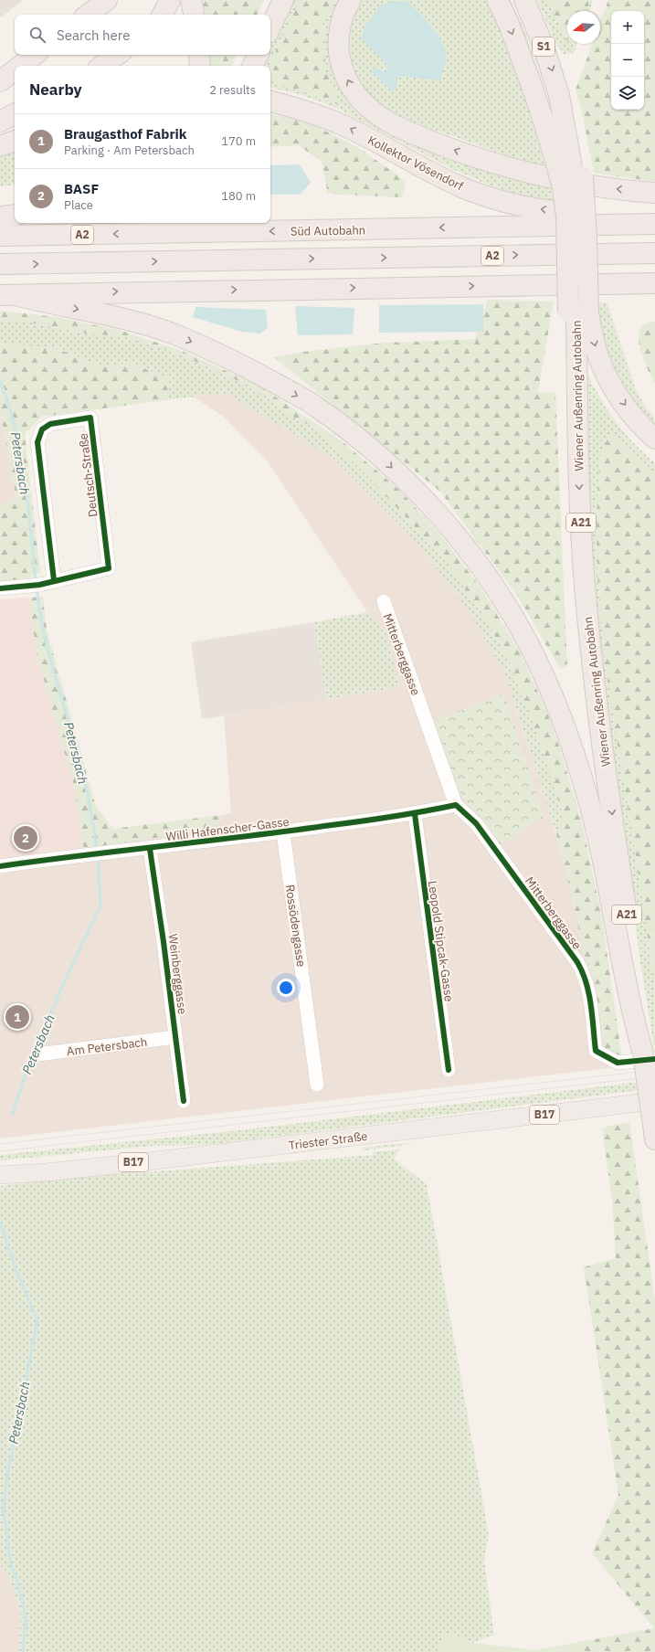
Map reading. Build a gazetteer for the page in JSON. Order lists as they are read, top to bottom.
{
  "streets": {
    "highway": [
      "S1",
      "Kollektor Vösendorf",
      "Süd Autobahn",
      "A2",
      "Wiener Außenring Autobahn",
      "A21"
    ],
    "main road": ["B17", "Triester Straße"],
    "street": [
      "Deutsch-Straße",
      "Mitterberggasse",
      "Willi Hafenscher-Gasse",
      "Rossödengasse",
      "Leopold Stipcak-Gasse",
      "Weinberggasse",
      "Am Petersbach"
    ]
  },
  "crossings": [
    ["S1", "Wiener Außenring Autobahn"],
    ["Wiener Außenring Autobahn", "Mitterberggasse"],
    ["Mitterberggasse", "Willi Hafenscher-Gasse"],
    ["Willi Hafenscher-Gasse", "Rossödengasse"],
    ["Willi Hafenscher-Gasse", "Leopold Stipcak-Gasse"],
    ["Willi Hafenscher-Gasse", "Weinberggasse"],
    ["Weinberggasse", "Am Petersbach"]
  ],
  "one_way": ["Wiener Außenring Autobahn"],
  "water": ["Petersbach"],
  "north": "left",
  "page": {
    "map_buttons": ["+", "−"],
    "search": "Search here",
    "heading": ["Nearby", "2 results"],
    "list": [
      {
        "mark": "1",
        "name": "Braugasthof Fabrik",
        "note": "Parking · Am Petersbach",
        "value": "170 m"
      },
      {
        "mark": "2",
        "name": "BASF",
        "note": "Place",
        "value": "180 m"
      }
    ],
    "pins": ["2", "1"]
  }
}
